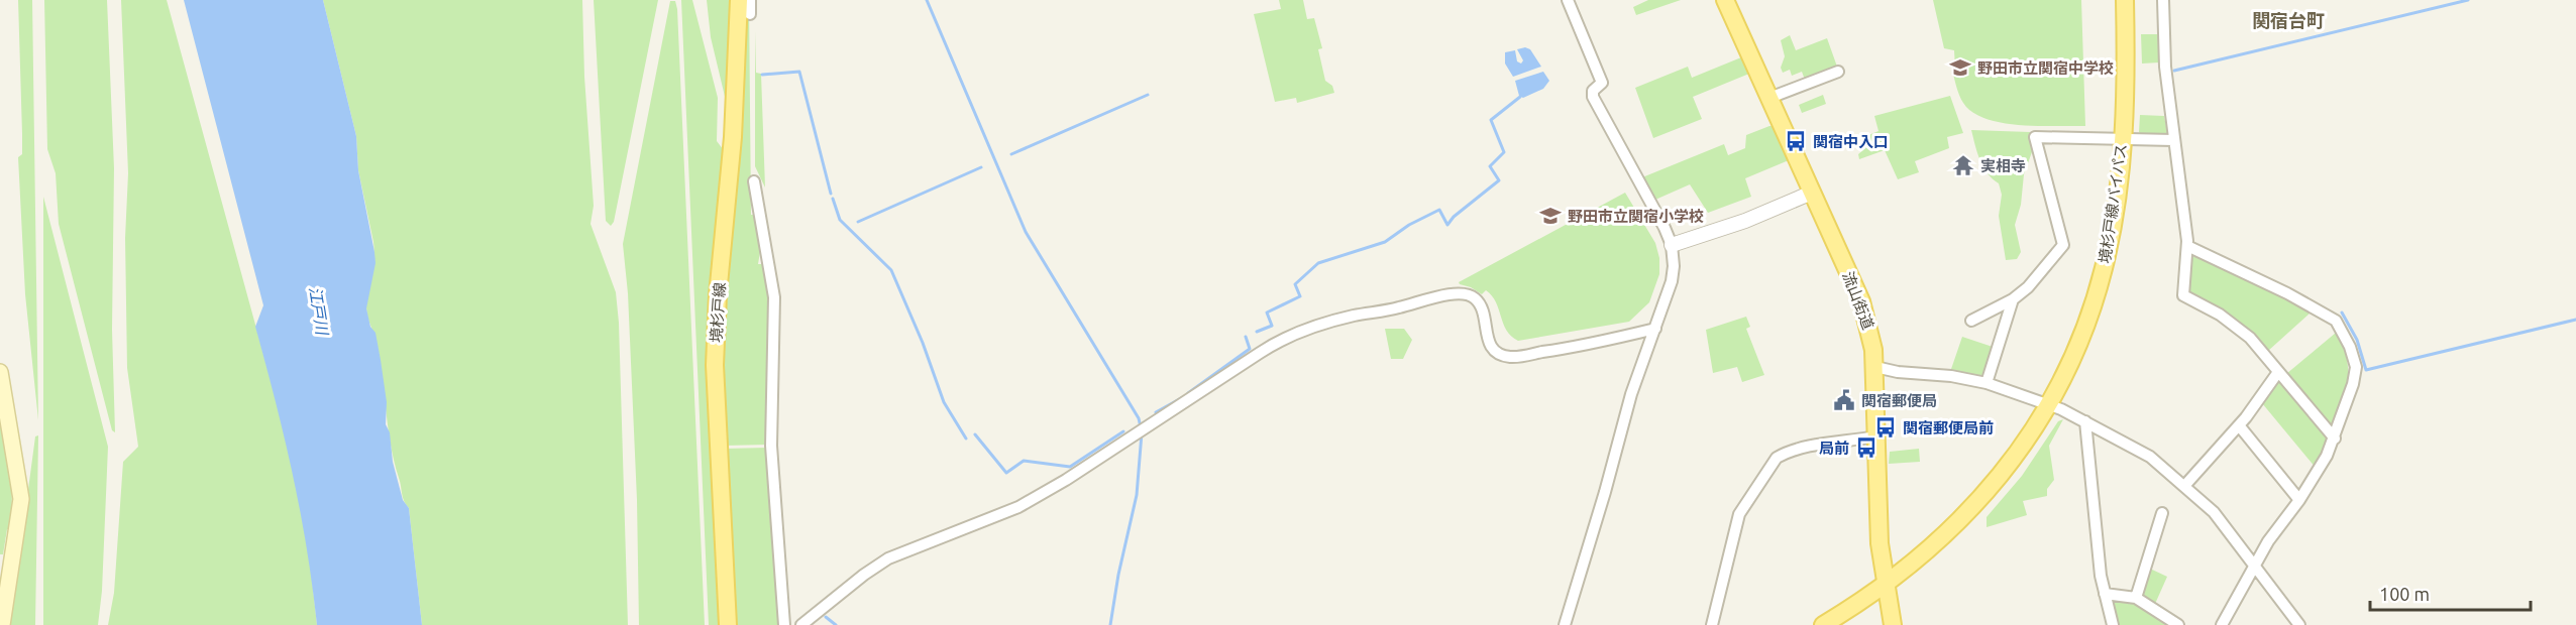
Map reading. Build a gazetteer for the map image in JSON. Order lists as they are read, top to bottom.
{
  "streets": {
    "main road": ["境杉戸線バイパス", "流山街道", "境杉戸線"]
  },
  "crossings": [
    ["境杉戸線バイパス", "流山街道"]
  ],
  "districts": ["関宿台町"],
  "water": ["江戸川"],
  "places": {
    "school or university": ["野田市立関宿中学校", "野田市立関宿小学校"],
    "bus stop": ["関宿中入口", "関宿郵便局前", "局前"],
    "temple": ["実相寺"],
    "public building": ["関宿郵便局"]
  },
  "scale_bar": "100 m"
}
